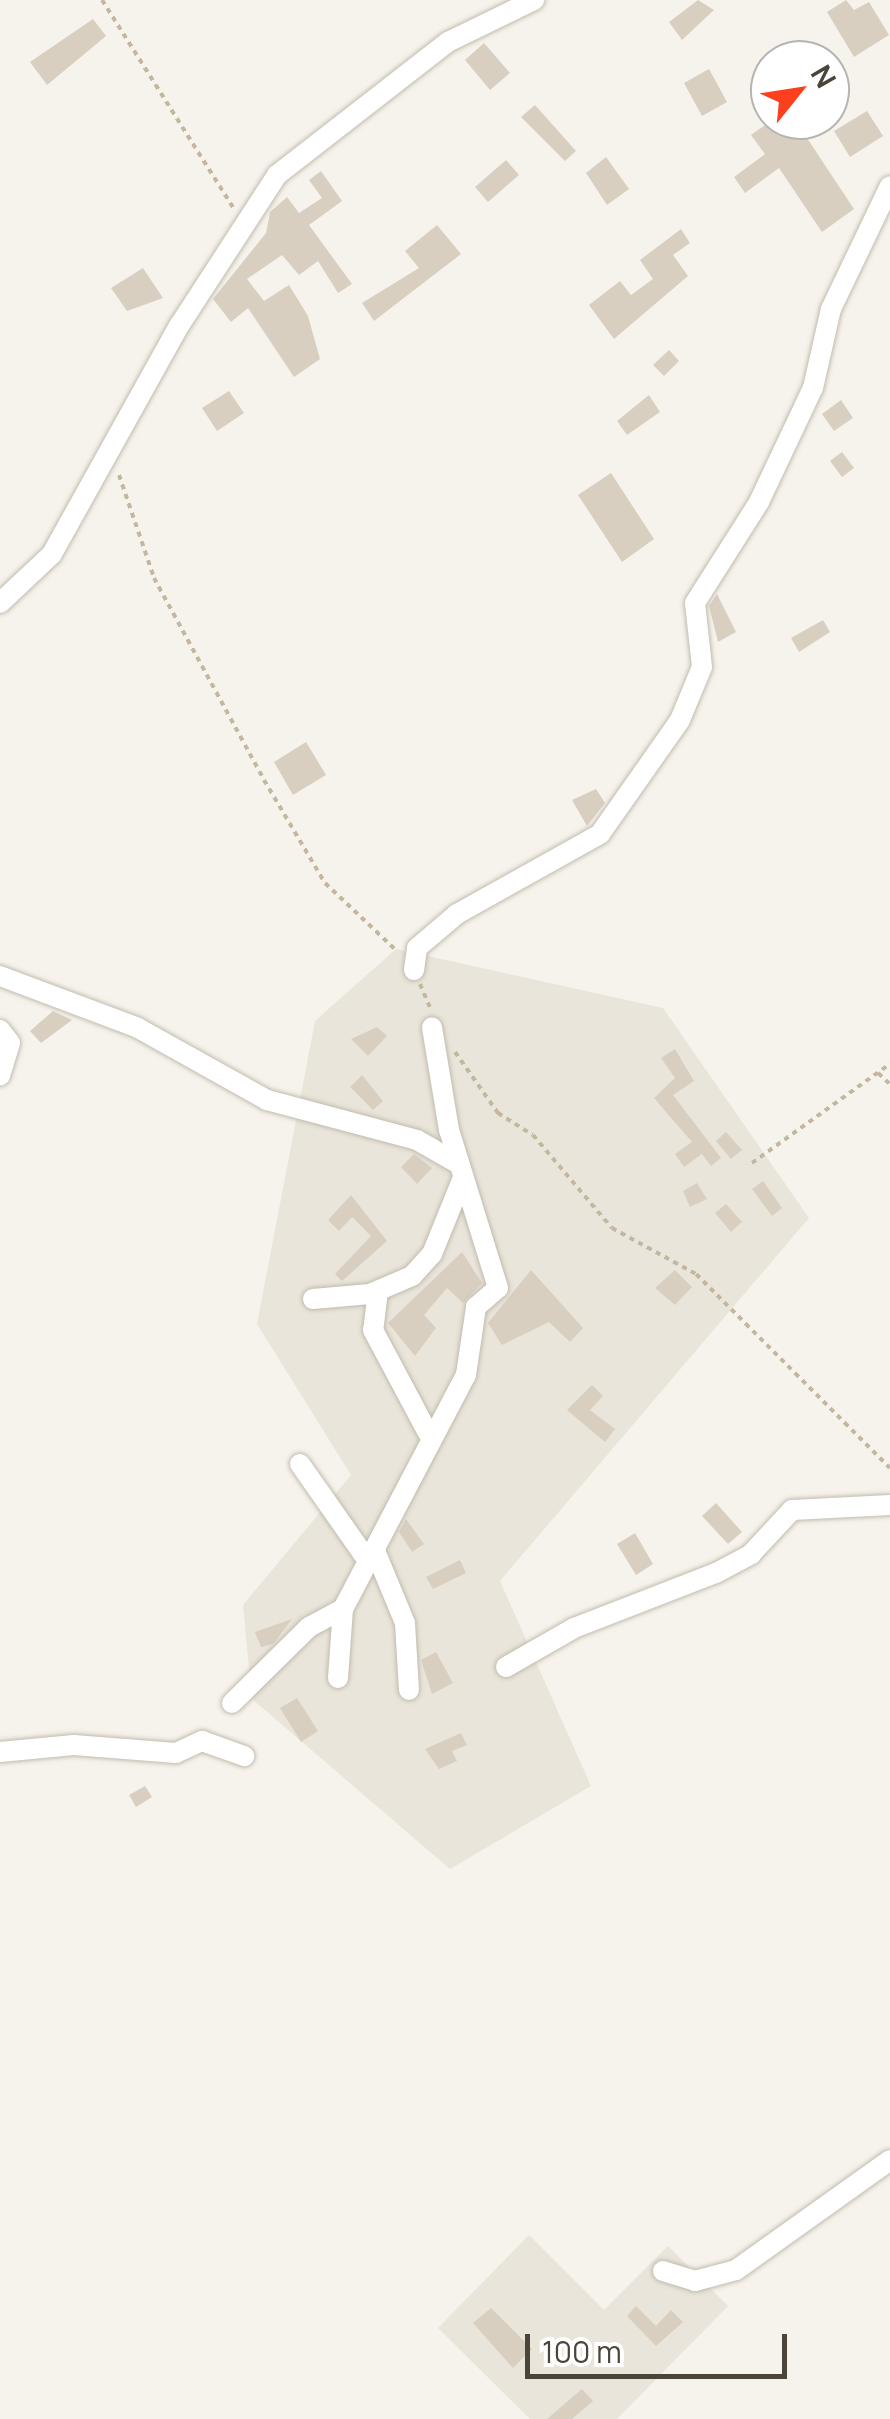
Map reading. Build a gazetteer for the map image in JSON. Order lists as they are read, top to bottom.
{
  "scale_bar": "100 m",
  "north": "top right"
}
